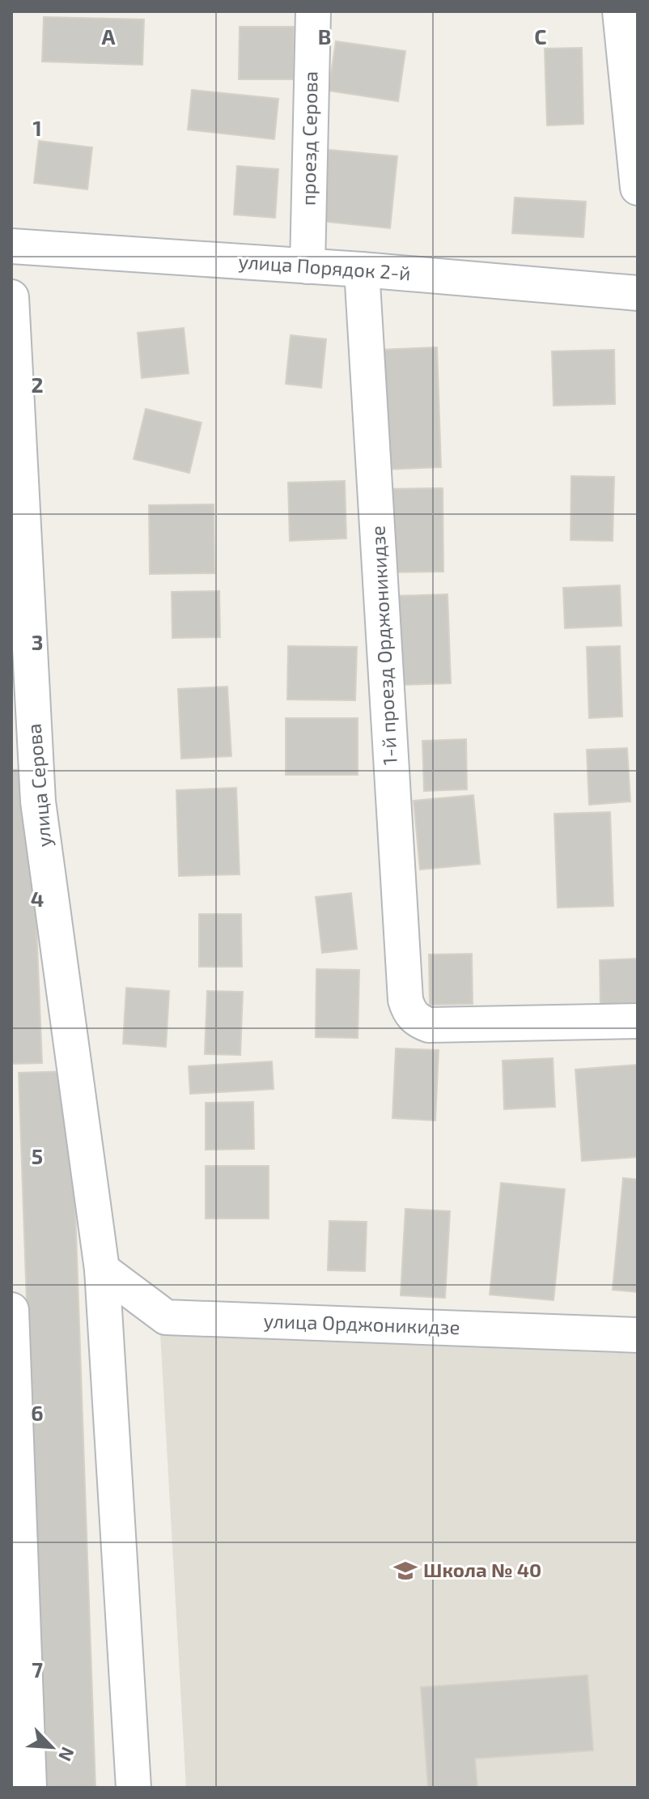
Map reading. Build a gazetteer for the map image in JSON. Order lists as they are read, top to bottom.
{
  "streets": {
    "street": [
      "проезд Серова",
      "улица Порядок 2-й",
      "1-й проезд Орджоникидзе",
      "улица Серова",
      "улица Орджоникидзе"
    ]
  },
  "crossings": [
    ["проезд Серова", "улица Порядок 2-й"],
    ["улица Порядок 2-й", "1-й проезд Орджоникидзе"],
    ["улица Серова", "улица Орджоникидзе"]
  ],
  "places": {
    "school or university": ["Школа № 40"]
  },
  "north": "bottom right",
  "grid": {
    "columns": ["A", "B", "C"],
    "rows": [
      "1",
      "2",
      "3",
      "4",
      "5",
      "6",
      "7"
    ]
  }
}
